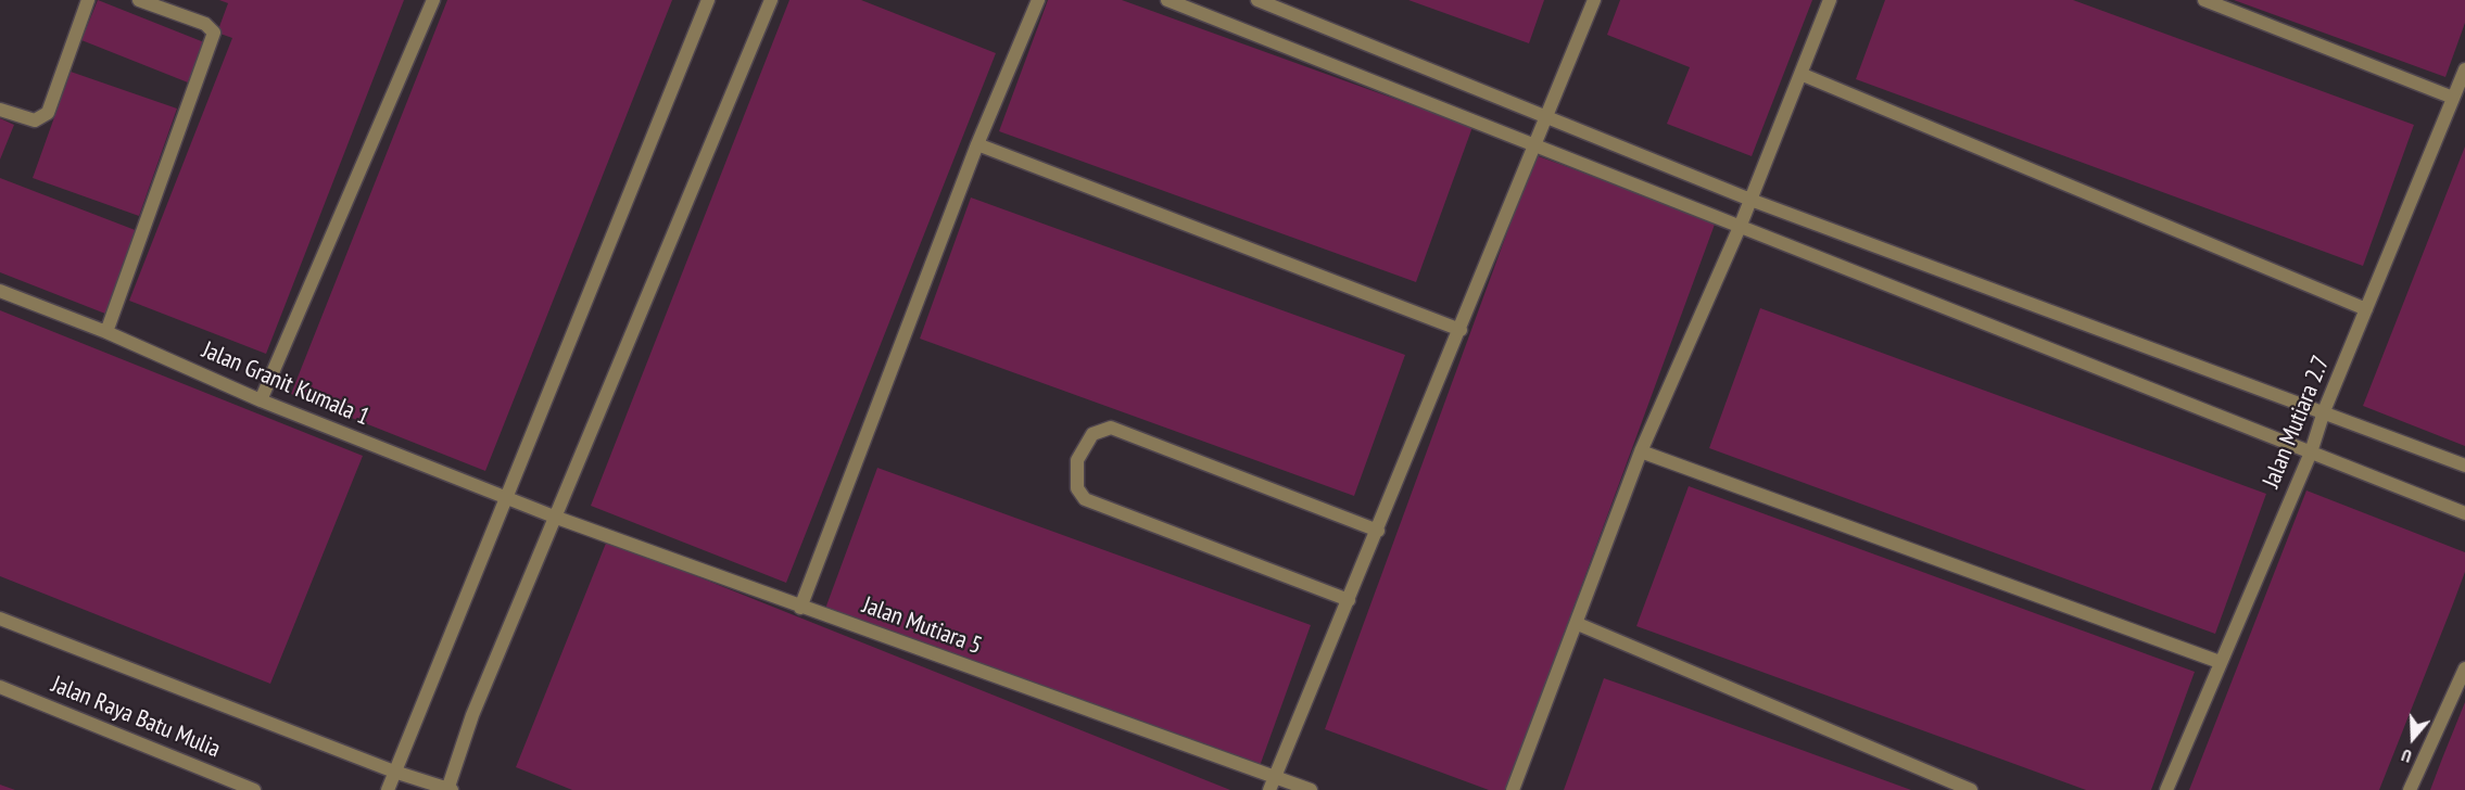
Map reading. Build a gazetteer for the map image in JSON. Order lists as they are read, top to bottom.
{
  "streets": {
    "street": [
      "Jalan Granit Kumala 1",
      "Jalan Mutiara 2.7",
      "Jalan Mutiara 5",
      "Jalan Raya Batu Mulia"
    ]
  },
  "crossings": [
    ["Jalan Granit Kumala 1", "Jalan Mutiara 5"]
  ],
  "north": "bottom"
}
